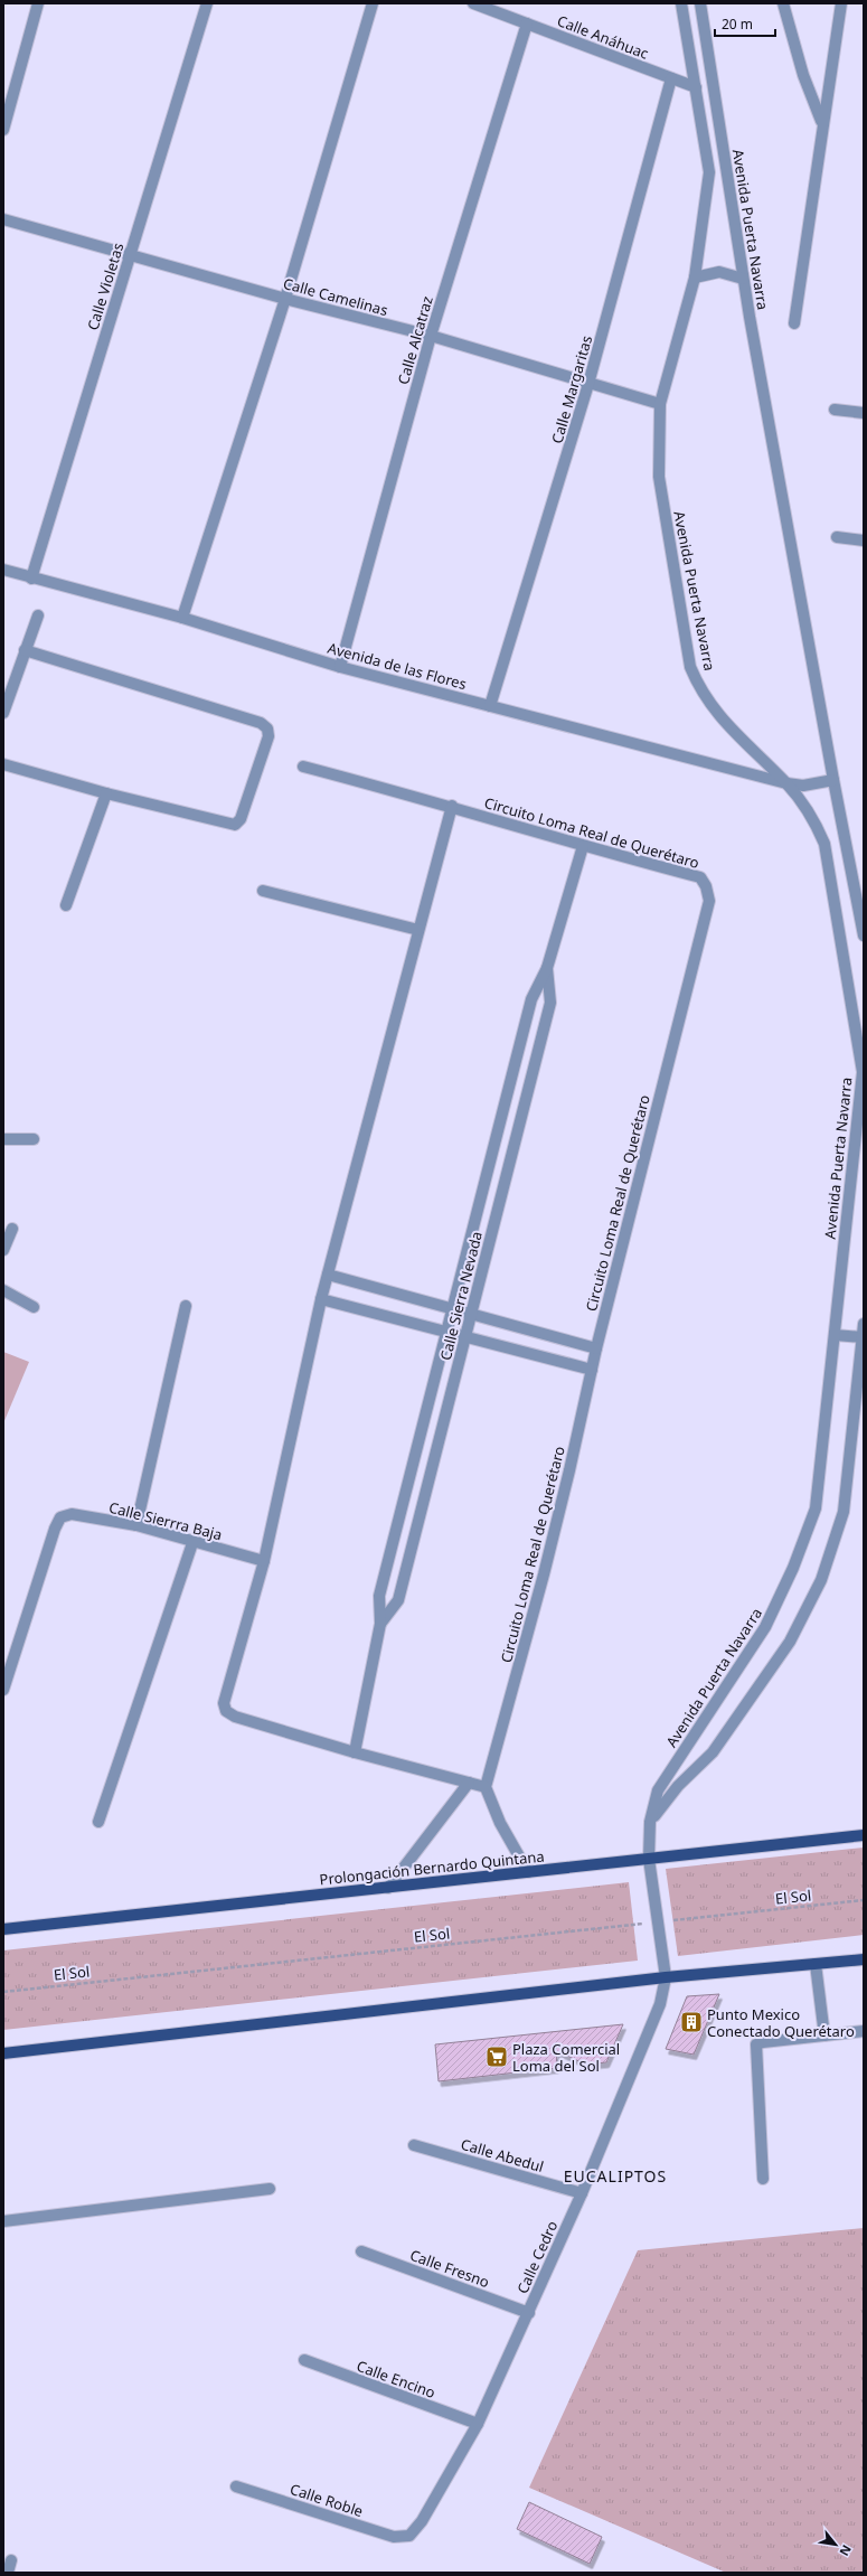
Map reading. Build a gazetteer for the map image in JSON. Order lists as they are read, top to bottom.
{
  "streets": {
    "main road": ["Prolongación Bernardo Quintana"],
    "street": [
      "Calle Anáhuac",
      "Avenida Puerta Navarra",
      "Calle Violetas",
      "Calle Camelinas",
      "Calle Alcatraz",
      "Calle Margaritas",
      "Avenida de las Flores",
      "Circuito Loma Real de Querétaro",
      "Calle Sierra Nevada",
      "Calle Sierrra Baja",
      "Calle Abedul",
      "Calle Cedro",
      "Calle Fresno",
      "Calle Encino",
      "Calle Roble"
    ],
    "path": ["El Sol"]
  },
  "crossings": [
    ["Calle Anáhuac", "Avenida Puerta Navarra"],
    ["Calle Anáhuac", "Calle Alcatraz"],
    ["Calle Anáhuac", "Calle Margaritas"],
    ["Avenida Puerta Navarra", "Calle Camelinas"],
    ["Avenida Puerta Navarra", "Avenida de las Flores"],
    ["Avenida Puerta Navarra", "Prolongación Bernardo Quintana"],
    ["Avenida Puerta Navarra", "El Sol"],
    ["Avenida Puerta Navarra", "Calle Cedro"],
    ["Calle Violetas", "Calle Camelinas"],
    ["Calle Violetas", "Avenida de las Flores"],
    ["Calle Camelinas", "Calle Alcatraz"],
    ["Calle Camelinas", "Calle Margaritas"],
    ["Calle Alcatraz", "Avenida de las Flores"],
    ["Calle Margaritas", "Avenida de las Flores"],
    ["Circuito Loma Real de Querétaro", "Calle Sierra Nevada"],
    ["Calle Abedul", "Calle Cedro"],
    ["Calle Cedro", "Calle Fresno"],
    ["Calle Cedro", "Calle Encino"],
    ["Calle Cedro", "Calle Roble"]
  ],
  "districts": ["EUCALIPTOS"],
  "places": {
    "building": ["Punto Mexico Conectado Querétaro"],
    "supermarket": ["Plaza Comercial Loma del Sol"]
  },
  "scale_bar": "20 m",
  "north": "bottom right"
}
